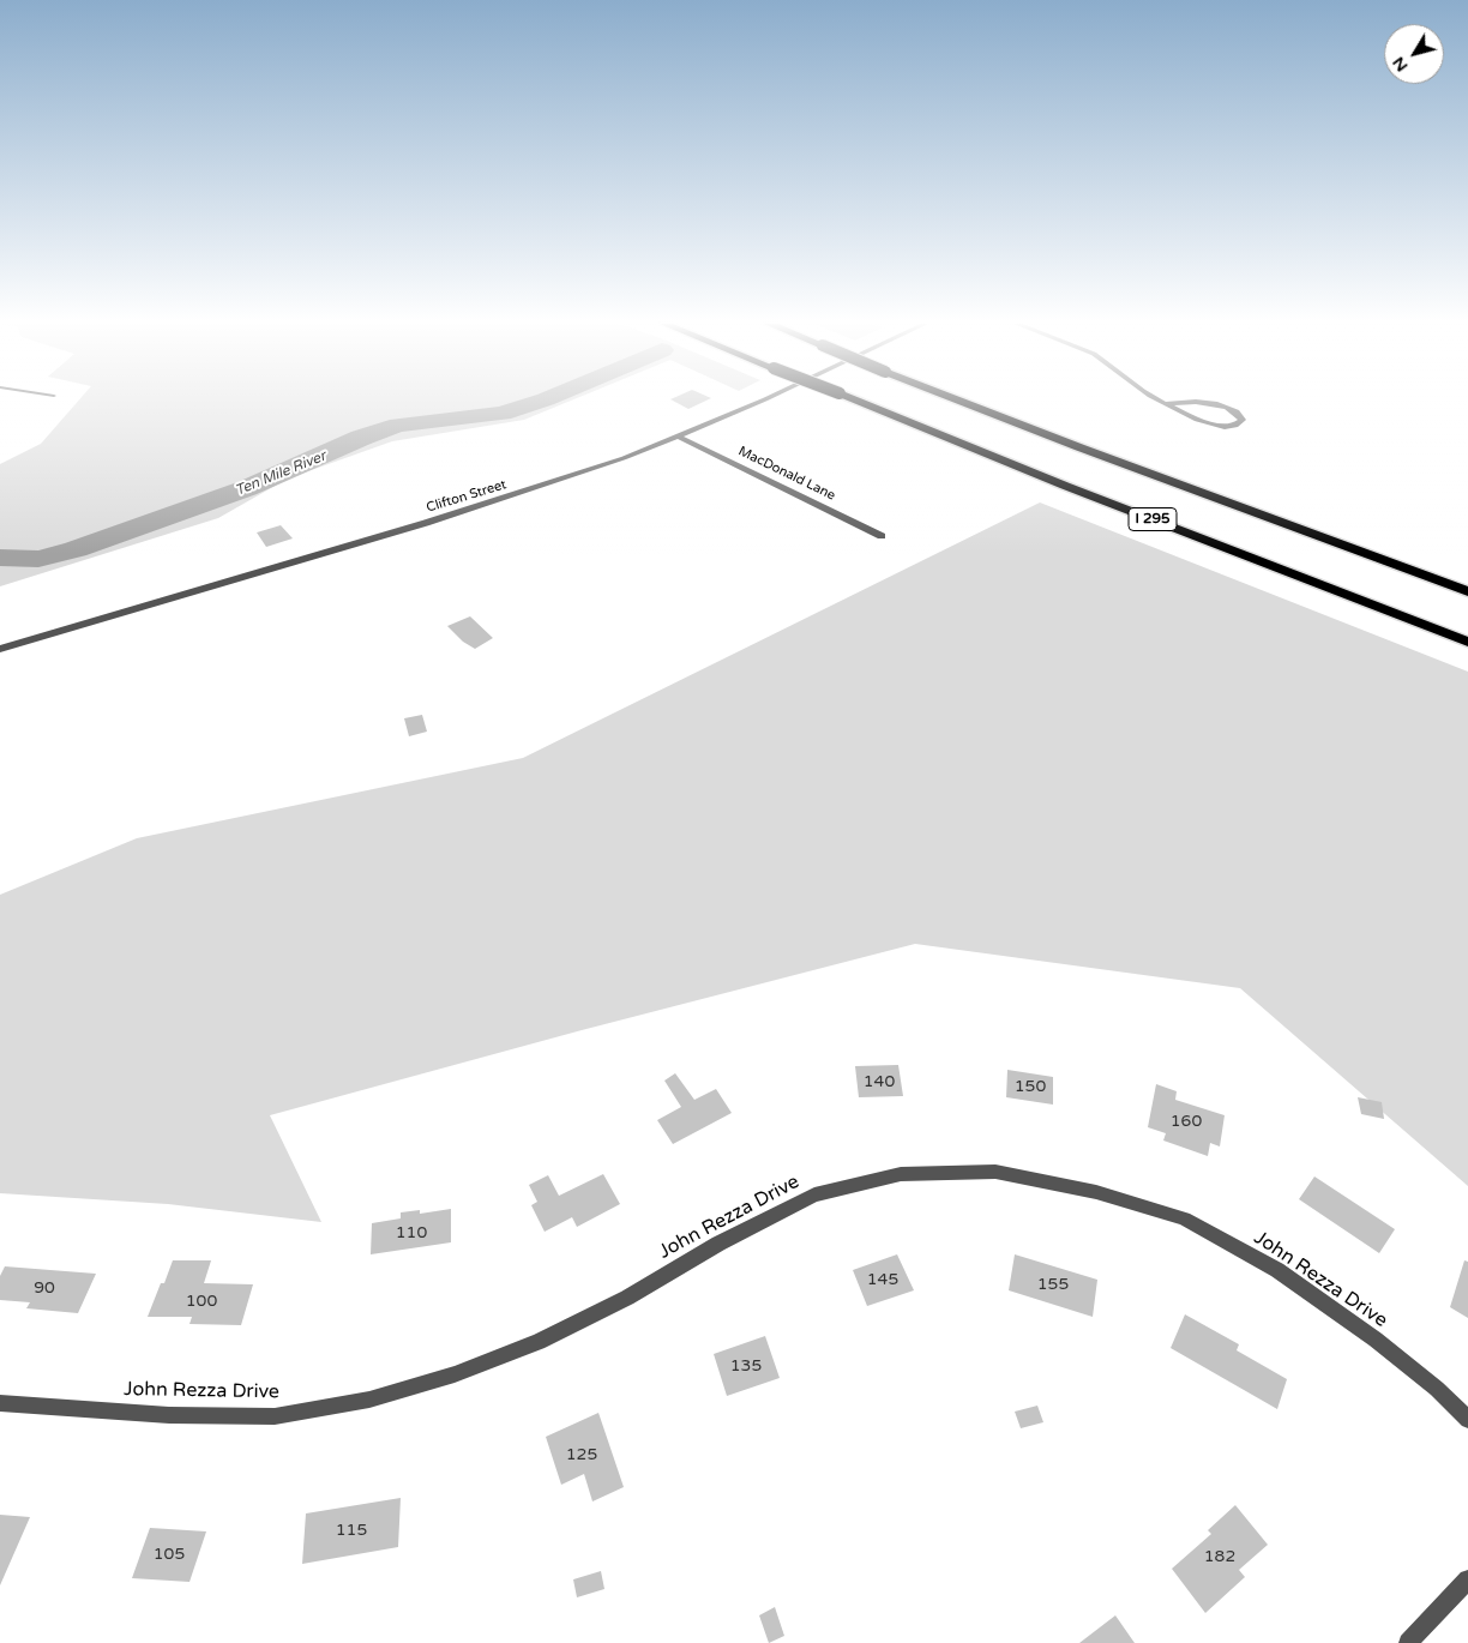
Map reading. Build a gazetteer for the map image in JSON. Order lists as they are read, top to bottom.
{
  "streets": {
    "highway": ["I 295"],
    "street": ["MacDonald Lane", "Clifton Street", "John Rezza Drive"]
  },
  "crossings": [
    ["MacDonald Lane", "Clifton Street"]
  ],
  "water": ["Ten Mile River"],
  "house_numbers": [
    "140",
    "150",
    "160",
    "110",
    "145",
    "155",
    "90",
    "100",
    "135",
    "125",
    "115",
    "105",
    "182"
  ],
  "north": "bottom left"
}
